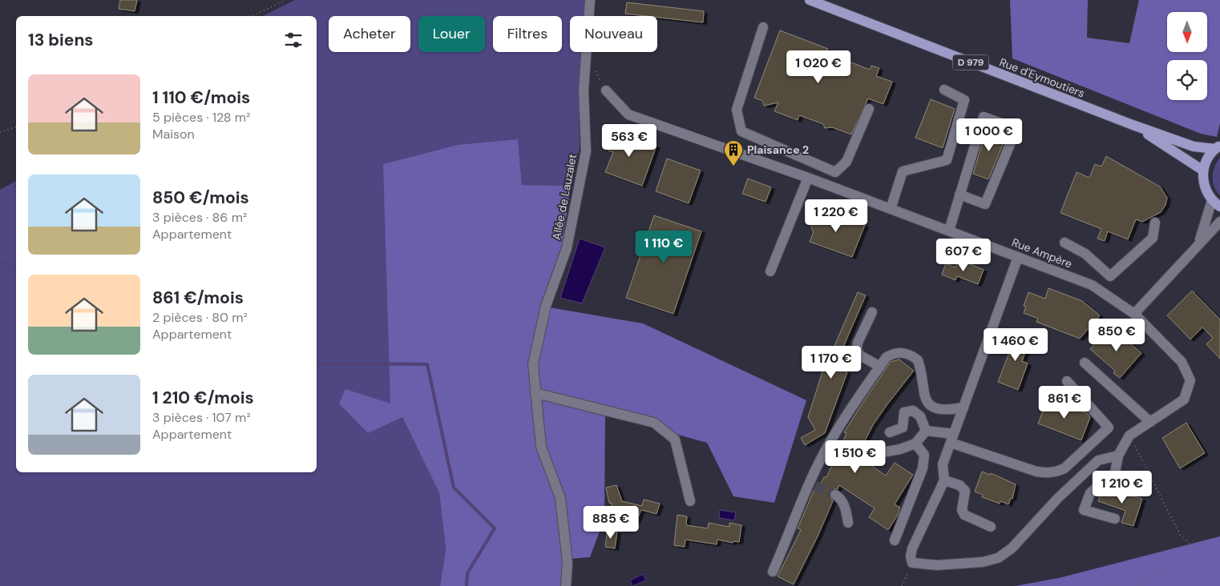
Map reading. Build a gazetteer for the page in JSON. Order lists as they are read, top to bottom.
{
  "streets": {
    "main road": ["D 979", "Rue d'Eymoutiers"],
    "street": ["Allée de Lauzalet", "Rue Ampère"]
  },
  "crossings": [
    ["D 979", "Rue d'Eymoutiers"]
  ],
  "places": {
    "building": ["Plaisance 2"]
  },
  "north": "bottom",
  "page": {
    "chip": [
      "Acheter",
      "Louer",
      "Filtres",
      "Nouveau"
    ],
    "heading": "13 biens",
    "price": [
      "1 020 €",
      "1 000 €",
      "563 €",
      "1 220 €",
      "1 110 €",
      "607 €",
      "850 €",
      "1 460 €",
      "1 170 €",
      "861 €",
      "1 510 €",
      "1 210 €",
      "885 €"
    ],
    "list": [
      {
        "name": "1 110 €/mois",
        "note": "5 pièces · 128 m² · Maison"
      },
      {
        "name": "850 €/mois",
        "note": "3 pièces · 86 m² · Appartement"
      },
      {
        "name": "861 €/mois",
        "note": "2 pièces · 80 m² · Appartement"
      },
      {
        "name": "1 210 €/mois",
        "note": "3 pièces · 107 m² · Appartement"
      }
    ]
  }
}
